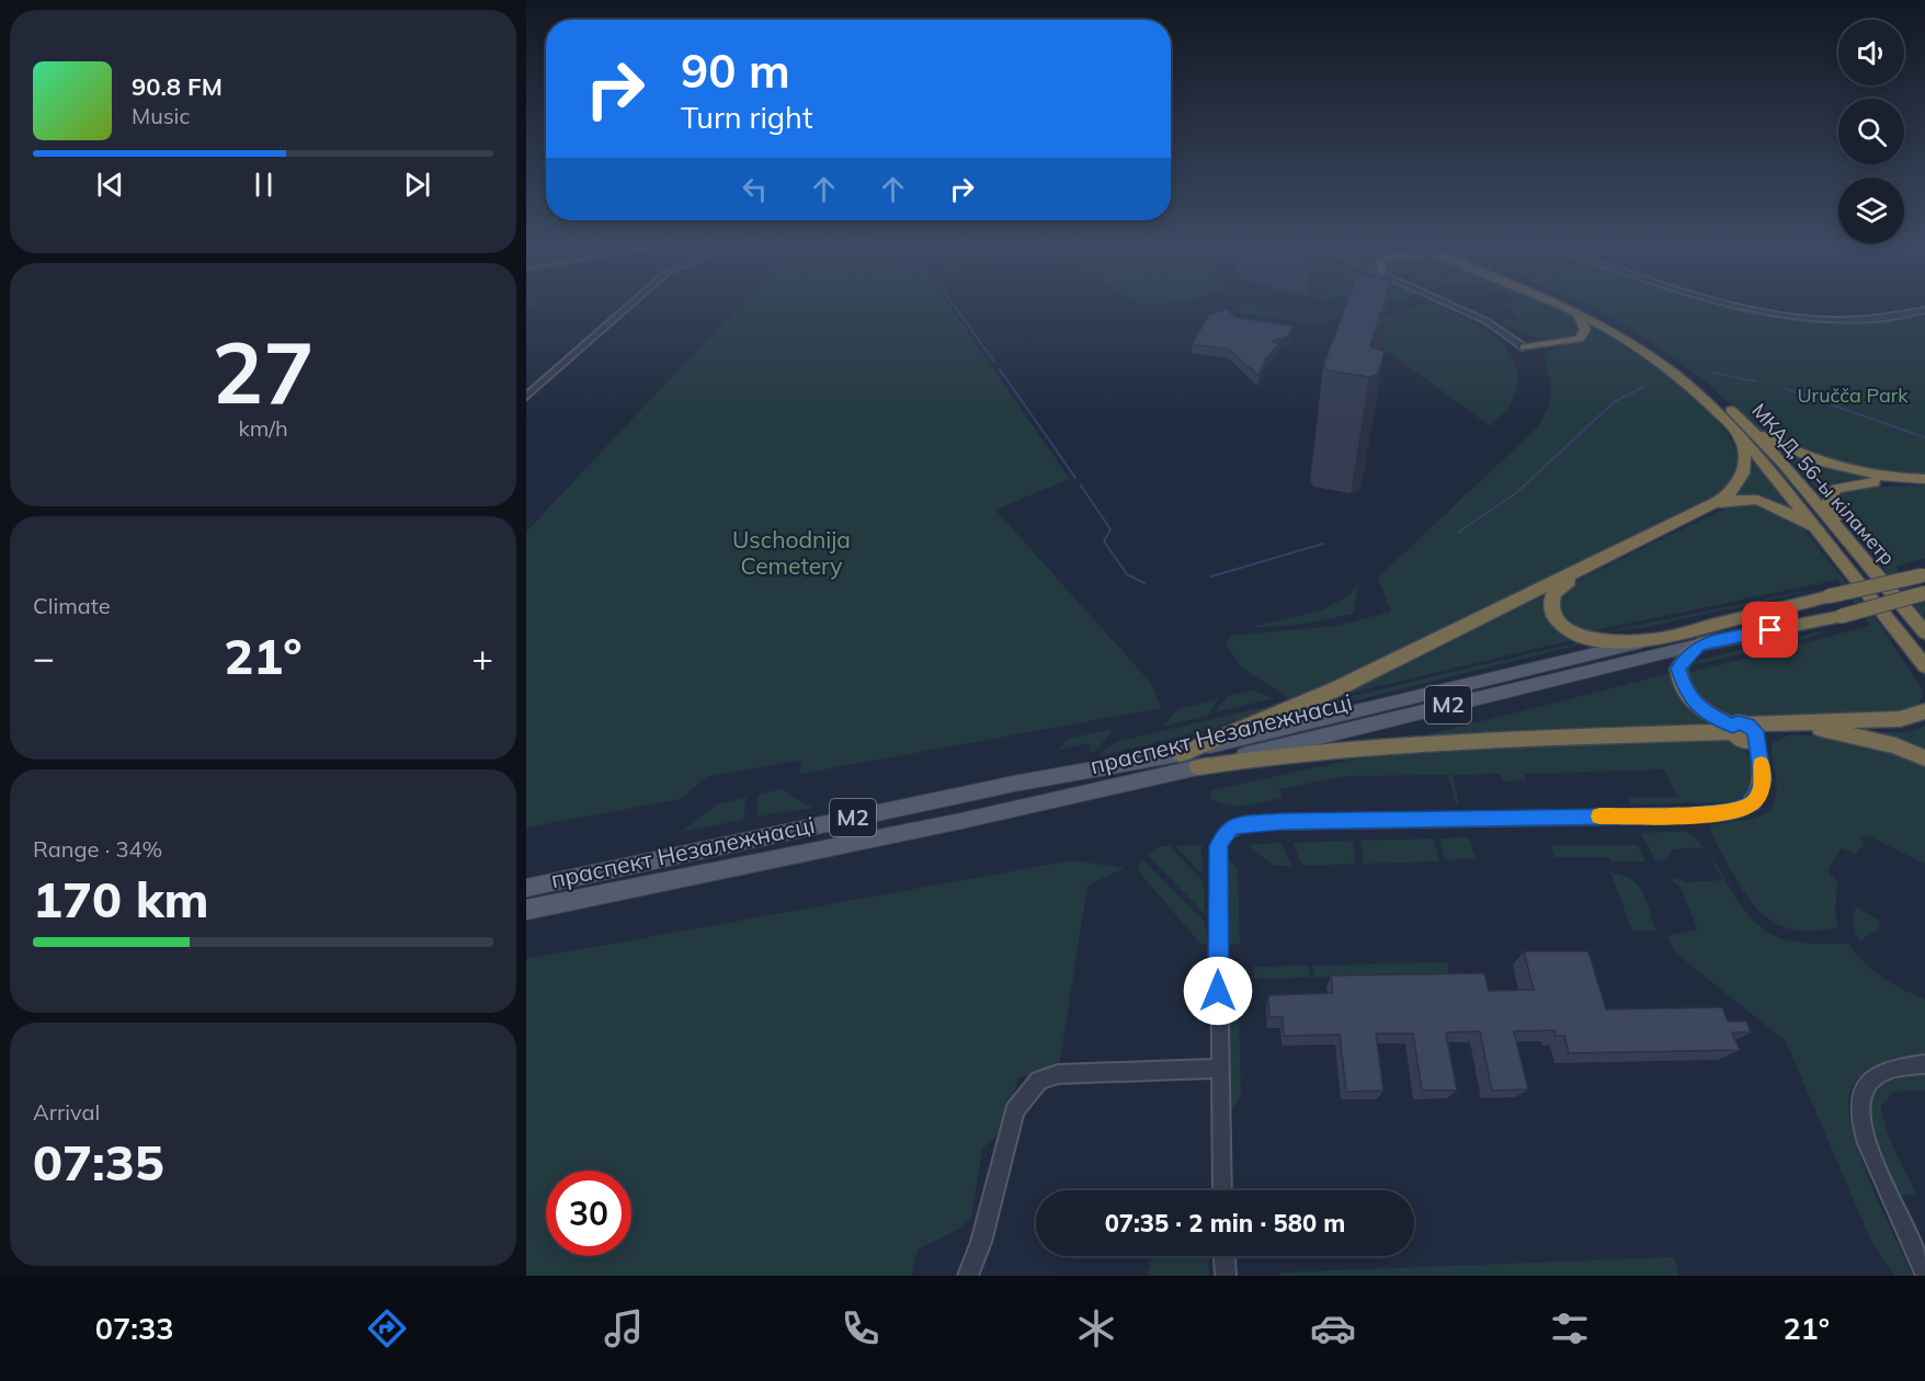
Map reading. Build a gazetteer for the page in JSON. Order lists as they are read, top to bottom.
{
  "streets": {
    "highway": ["МКАД, 56-ы кіламетр", "М2", "праспект Незалежнасці"]
  },
  "parks": ["Uručča Park", "Uschodnija Cemetery"],
  "page": {
    "turn": ["90 m", "Turn right"],
    "song": ["90.8 FM", "Music"],
    "tile": [
      ["27", "km/h"],
      "Climate",
      ["Range · 34%", "170 km"],
      ["Arrival", "07:35"]
    ],
    "heat": ["−", "21°", "+"],
    "limit": "30",
    "trip": "07:35 · 2 min · 580 m",
    "tabs": ["07:33", "21°"]
  }
}
